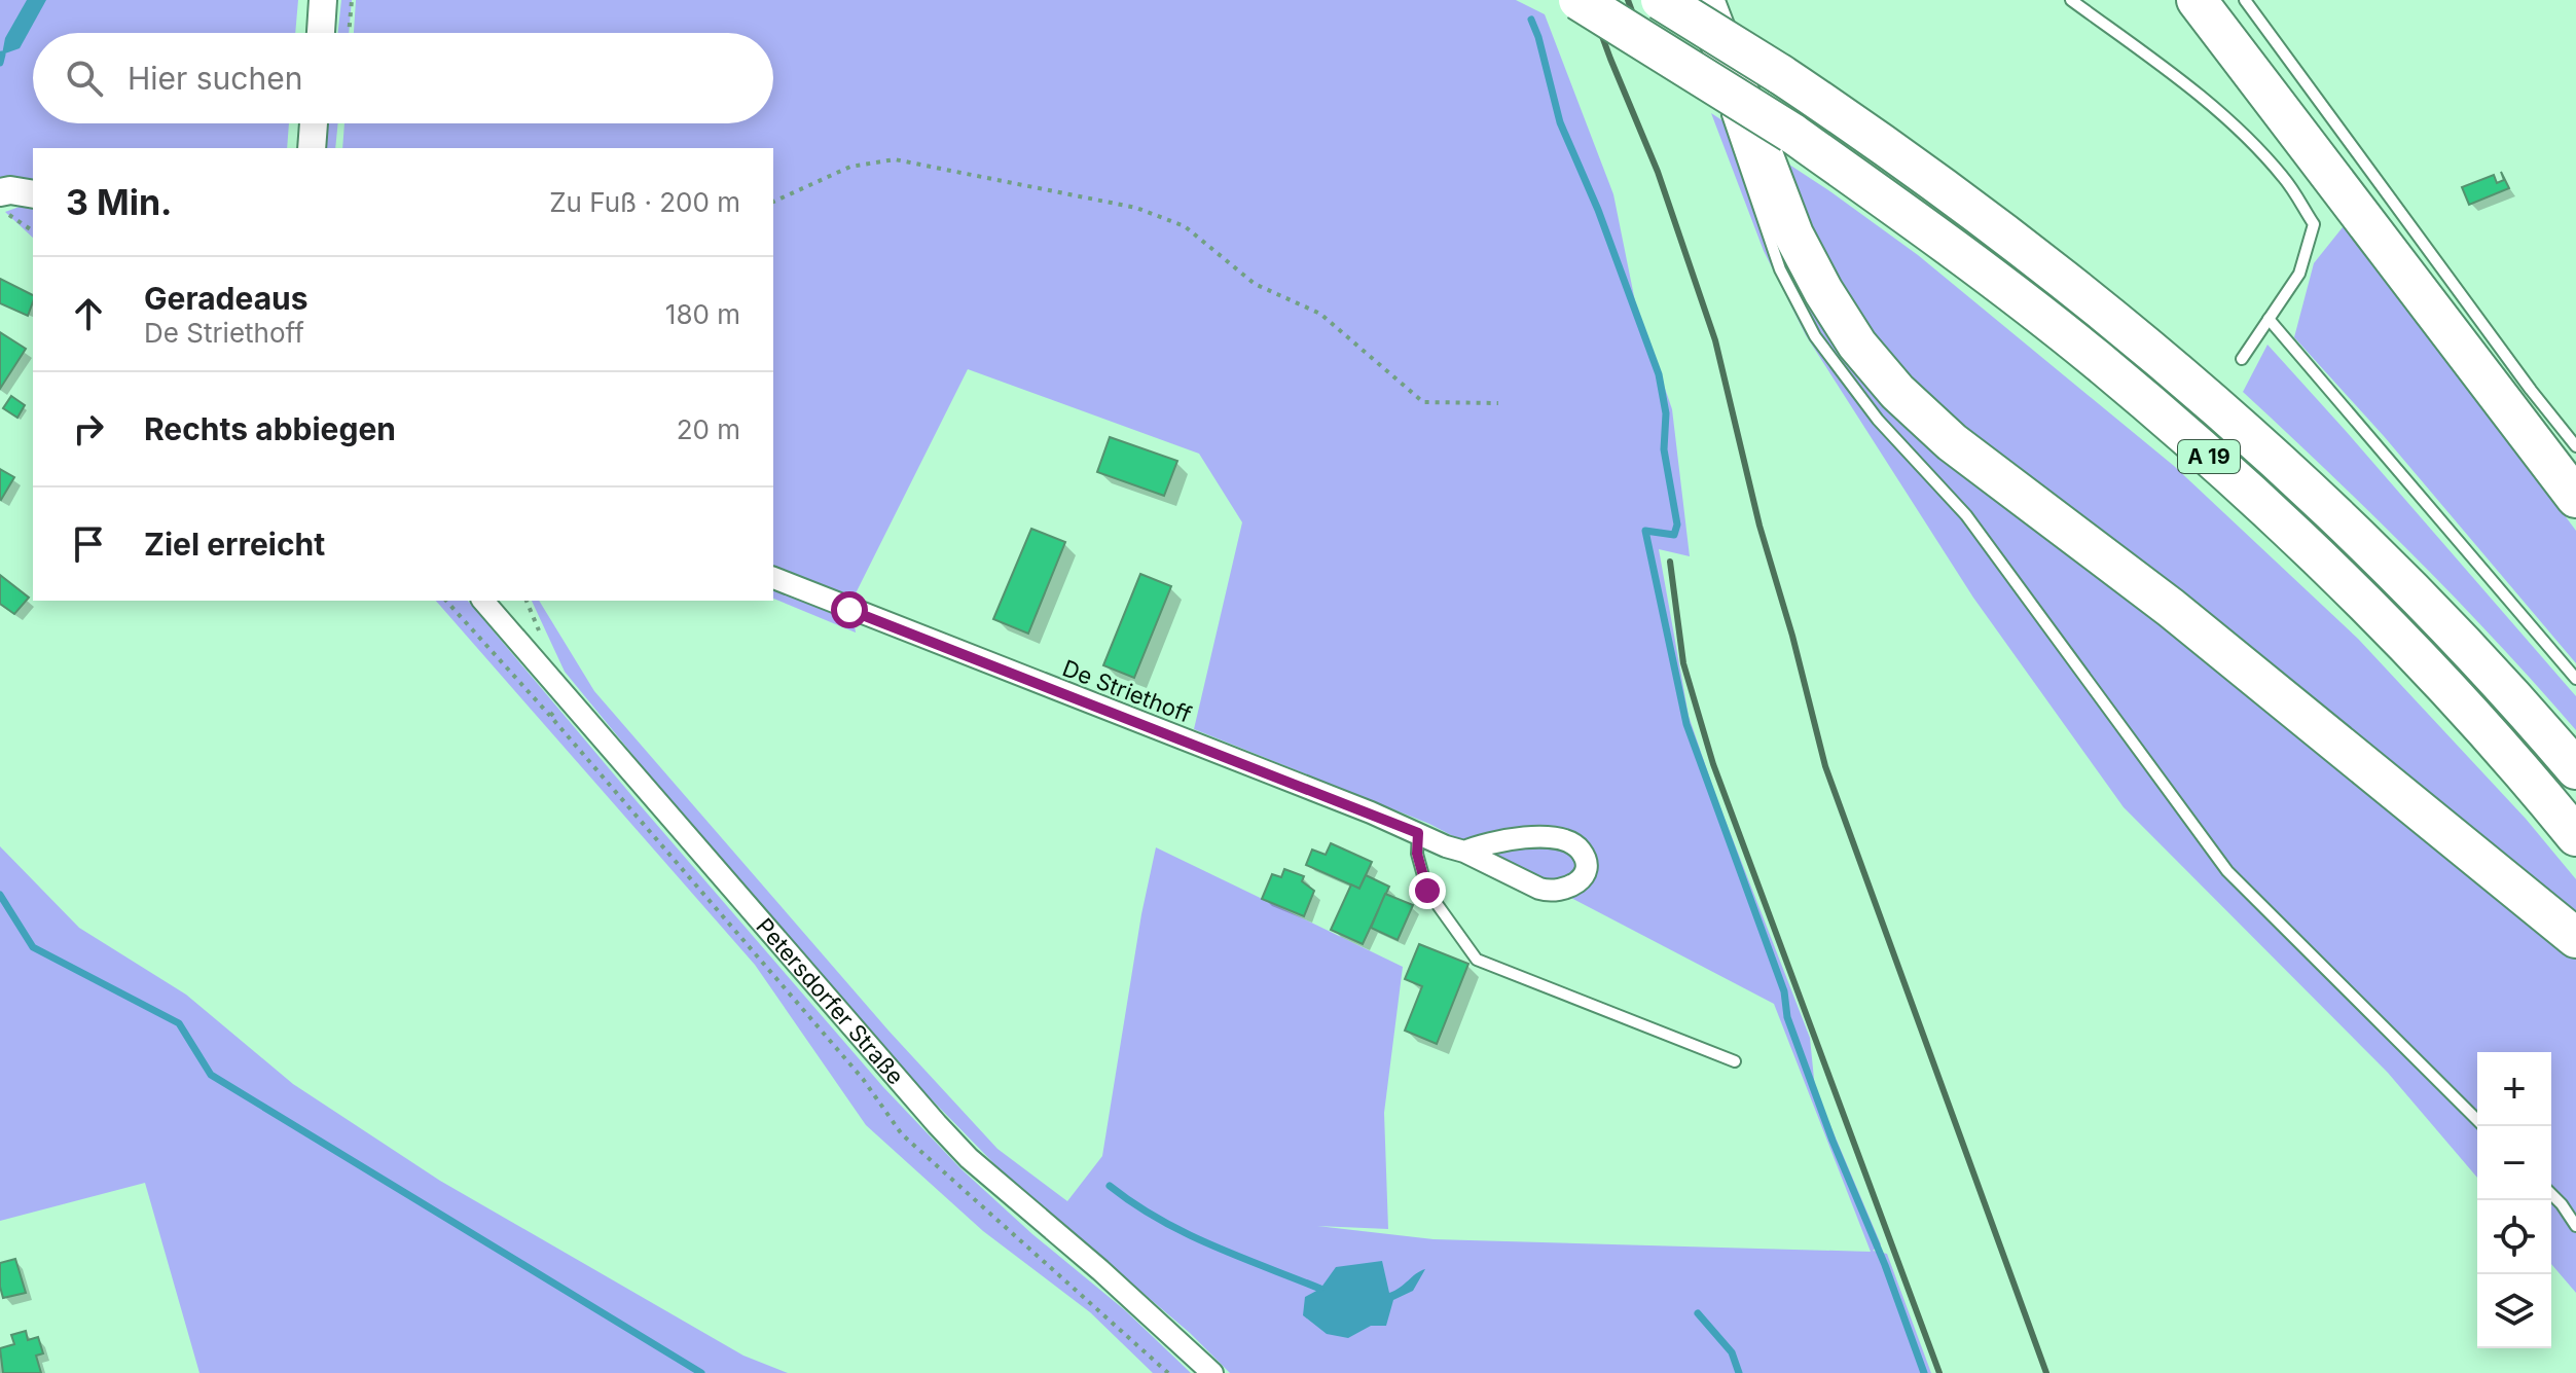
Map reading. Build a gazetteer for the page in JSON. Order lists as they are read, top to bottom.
{
  "streets": {
    "highway": ["A 19"],
    "street": ["De Striethoff", "Petersdorfer Straße"]
  },
  "page": {
    "search": "Hier suchen",
    "heading": ["3 Min.", "Zu Fuß · 200 m"],
    "list": [
      ["Geradeaus", "De Striethoff", "180 m"],
      ["Rechts abbiegen", "20 m"],
      "Ziel erreicht"
    ],
    "map_buttons": ["+", "−"]
  }
}
